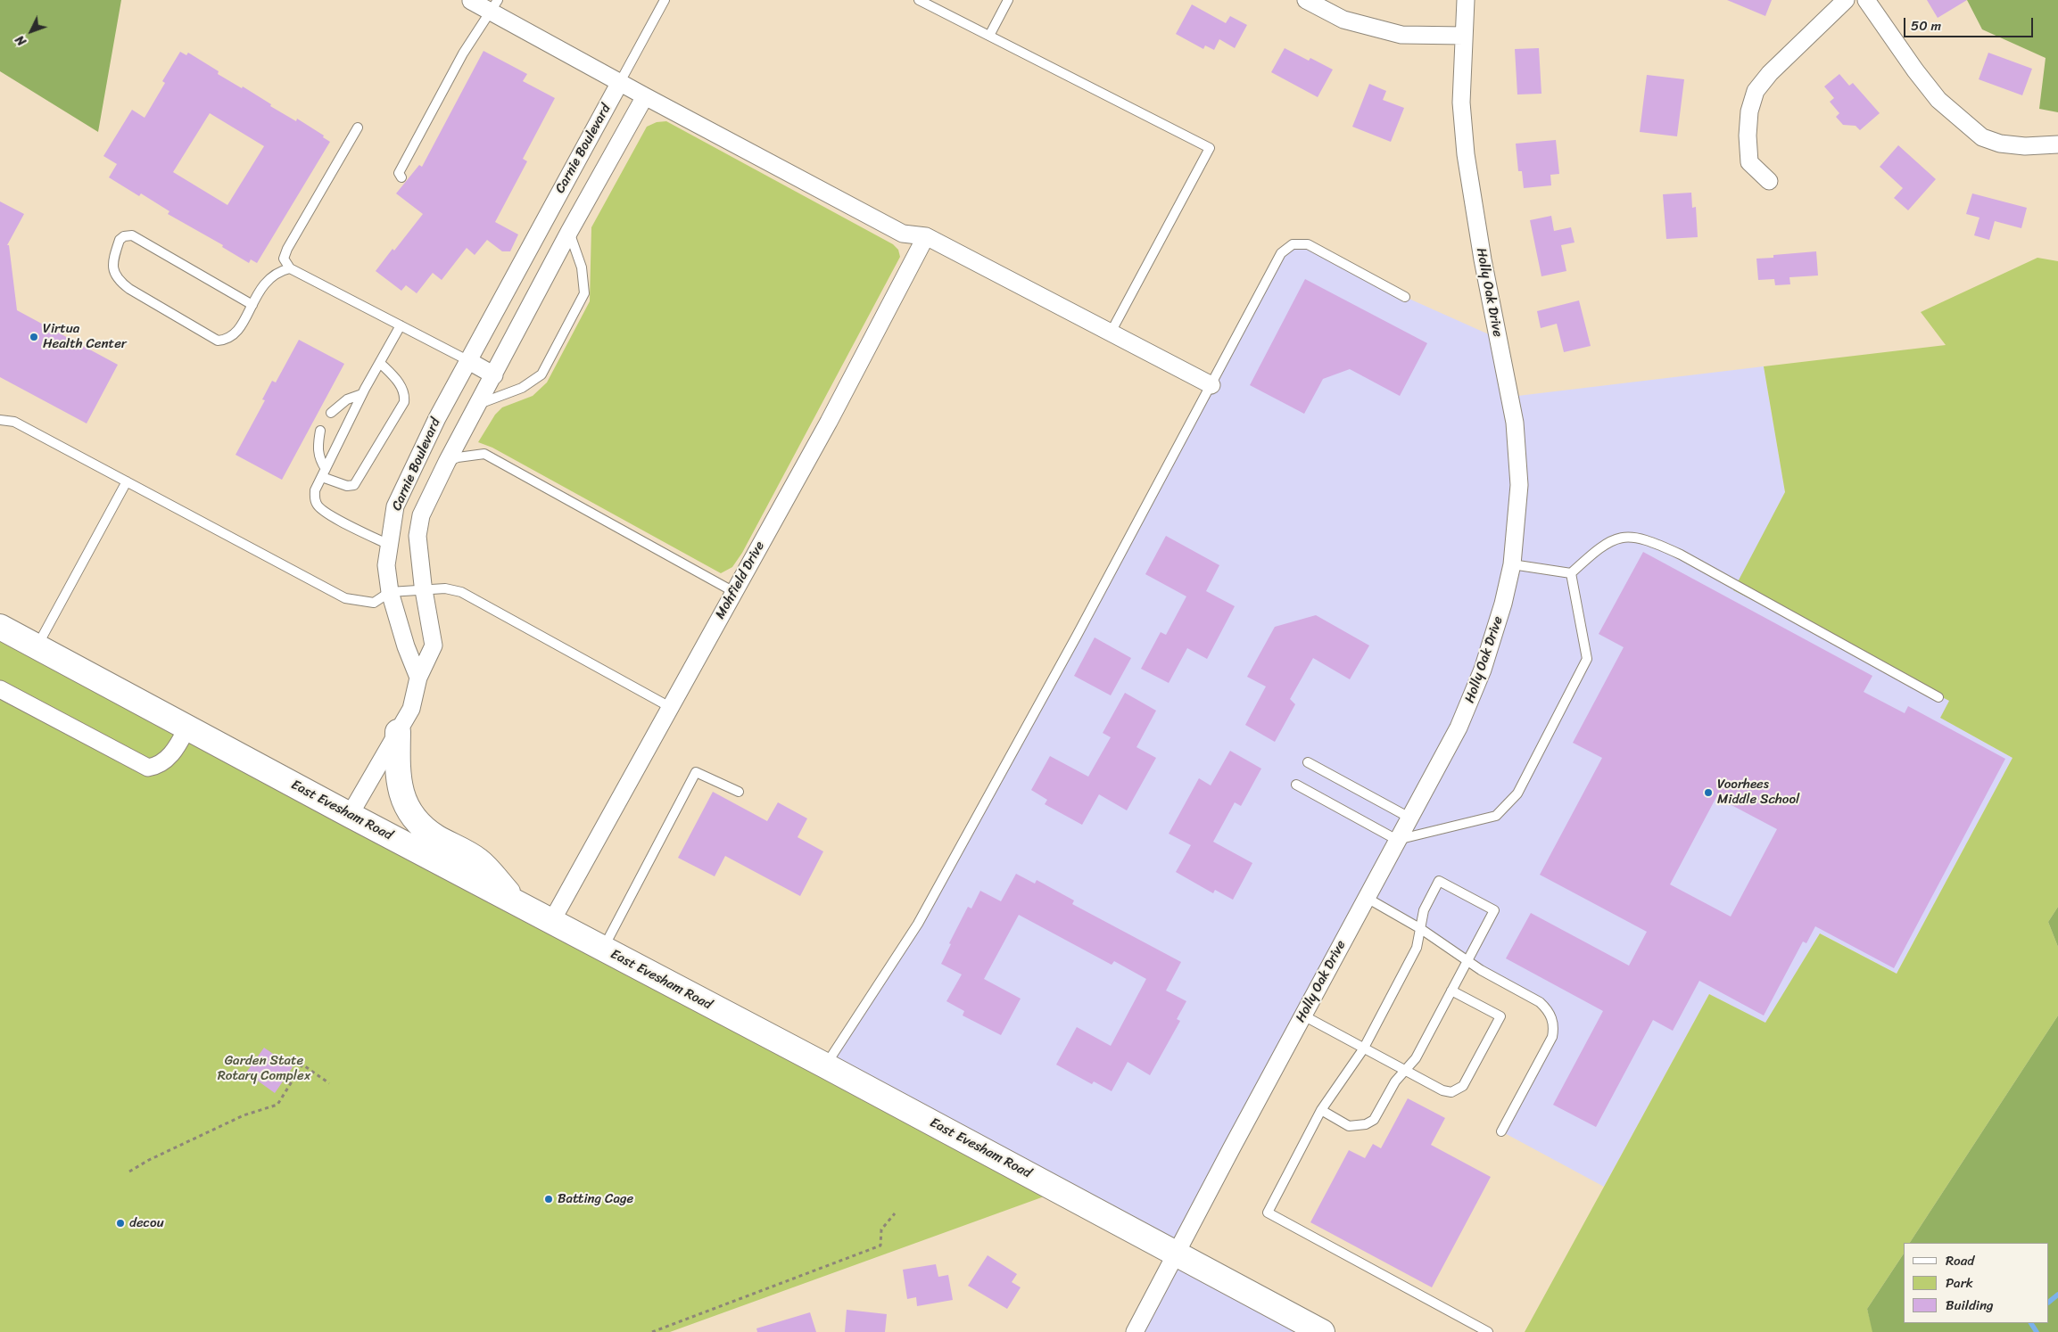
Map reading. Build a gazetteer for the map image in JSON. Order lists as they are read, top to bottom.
{
  "streets": {
    "main road": ["East Evesham Road"],
    "street": ["Carnie Boulevard", "Holly Oak Drive", "Mohfield Drive"]
  },
  "crossings": [
    ["Carnie Boulevard", "East Evesham Road"],
    ["Holly Oak Drive", "East Evesham Road"],
    ["Mohfield Drive", "East Evesham Road"]
  ],
  "parks": ["Garden State Rotary Complex"],
  "places": [
    "Virtua Health Center",
    "Voorhees Middle School",
    "Batting Cage",
    "decou"
  ],
  "legend": ["Road", "Park", "Building"],
  "scale_bar": "50 m",
  "north": "bottom left"
}
